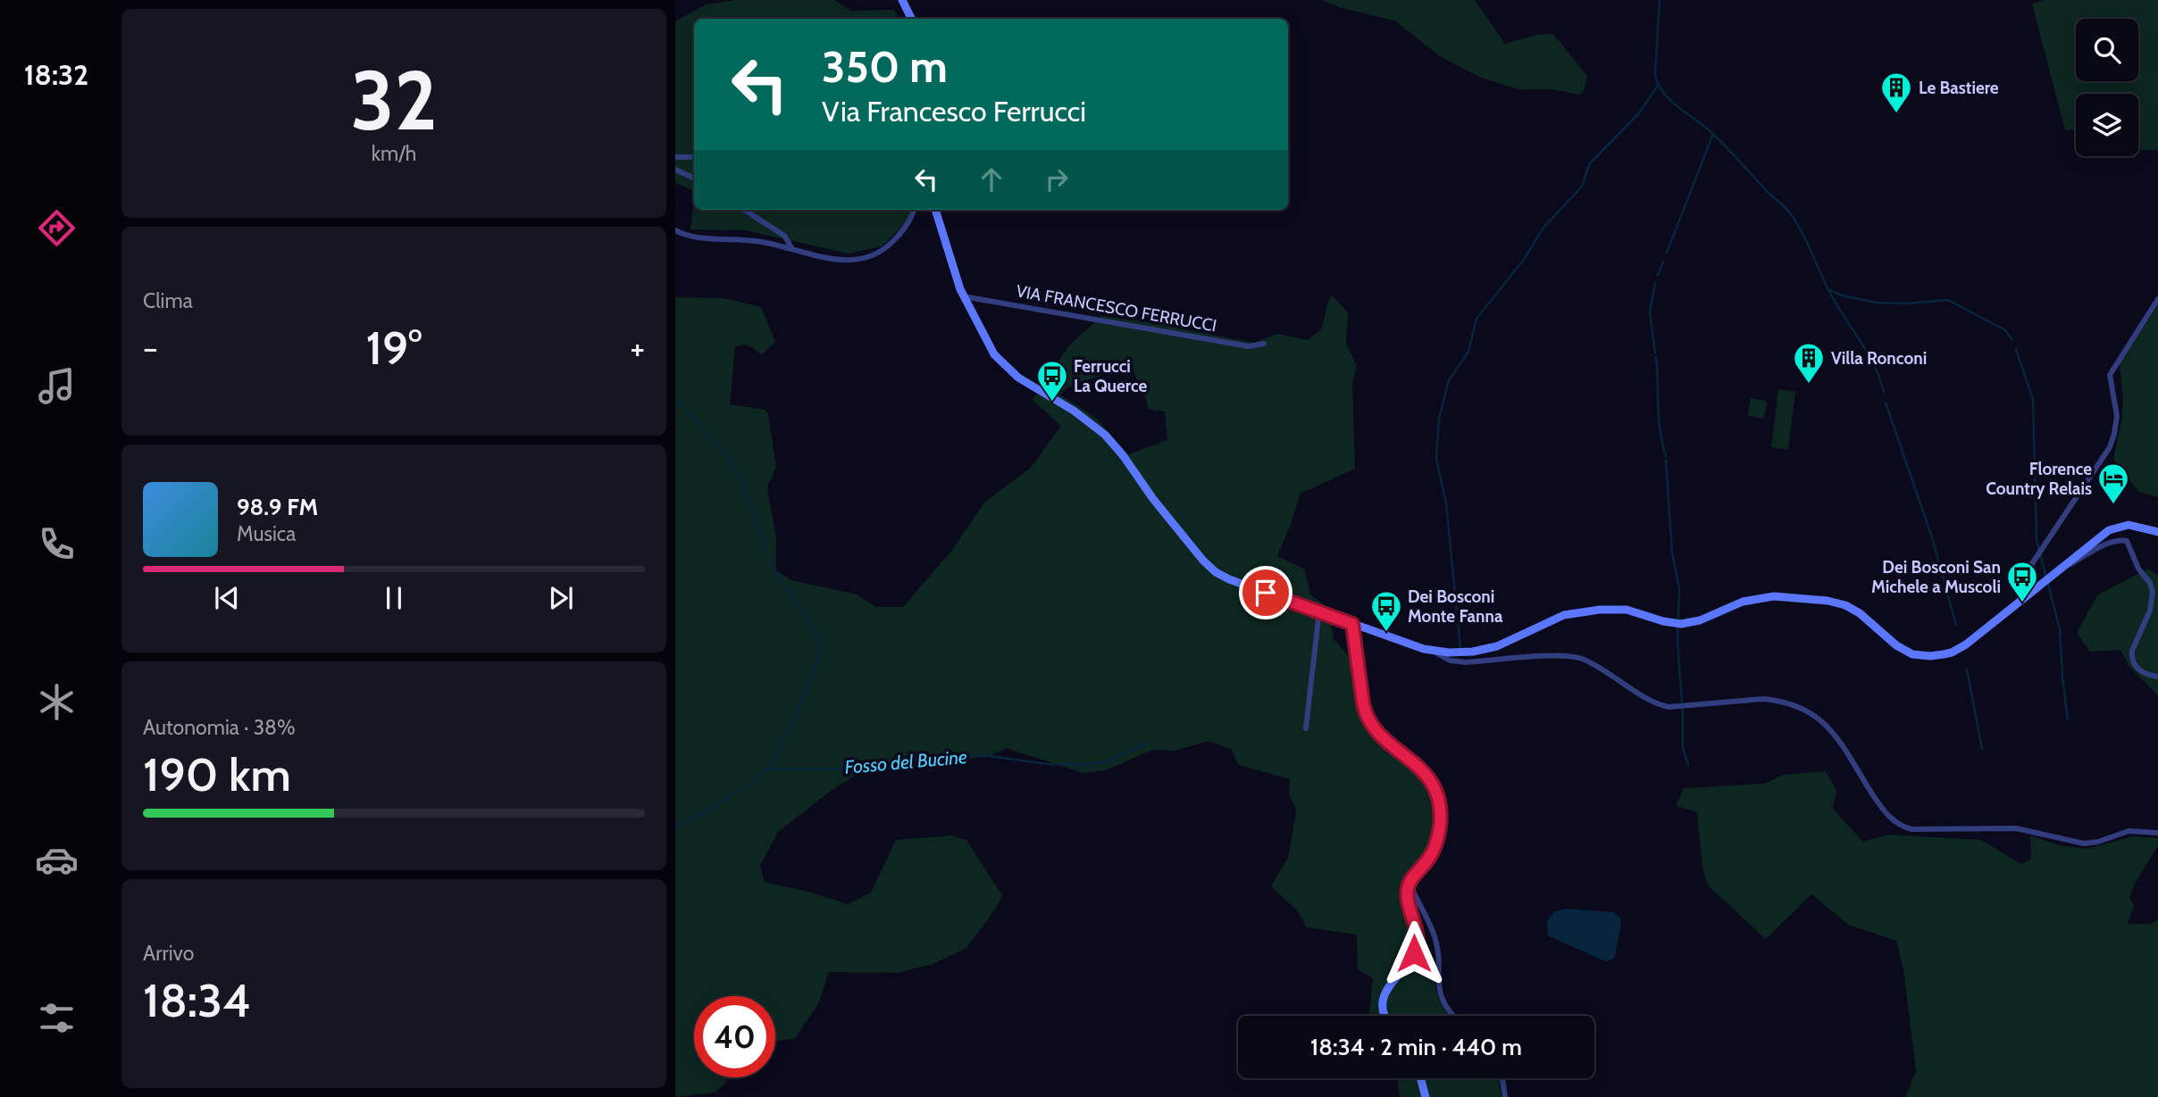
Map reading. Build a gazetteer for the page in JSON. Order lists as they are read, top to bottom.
{
  "streets": {
    "street": ["VIA FRANCESCO FERRUCCI"]
  },
  "water": ["Fosso del Bucine"],
  "places": {
    "building": ["Le Bastiere", "Villa Ronconi"],
    "bus stop": ["Ferrucci La Querce", "Dei Bosconi San Michele a Muscoli", "Dei Bosconi Monte Fanna"],
    "hotel": ["Florence Country Relais"]
  },
  "page": {
    "tabs": "18:32",
    "tile": [
      ["32", "km/h"],
      "Clima",
      ["Autonomia · 38%", "190 km"],
      ["Arrivo", "18:34"]
    ],
    "turn": ["350 m", "Via Francesco Ferrucci"],
    "heat": ["−", "19°", "+"],
    "song": ["98.9 FM", "Musica"],
    "limit": "40",
    "trip": "18:34 · 2 min · 440 m"
  }
}
